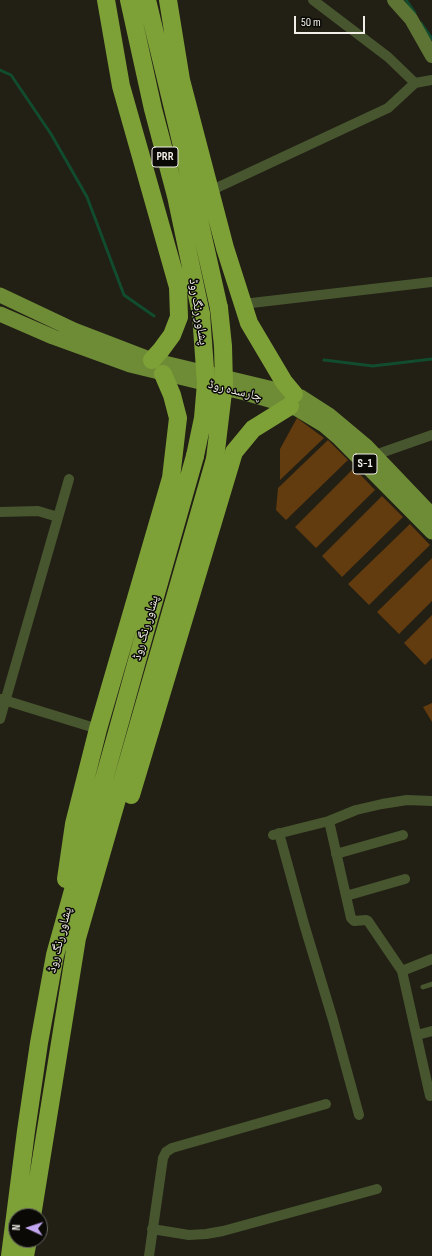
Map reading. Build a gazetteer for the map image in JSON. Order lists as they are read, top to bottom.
{
  "streets": {
    "highway": ["PRR", "پشاور رنگ روڈ"],
    "main road": ["چارسدہ روڈ", "S-1"]
  },
  "scale_bar": "50 m",
  "north": "left"
}
